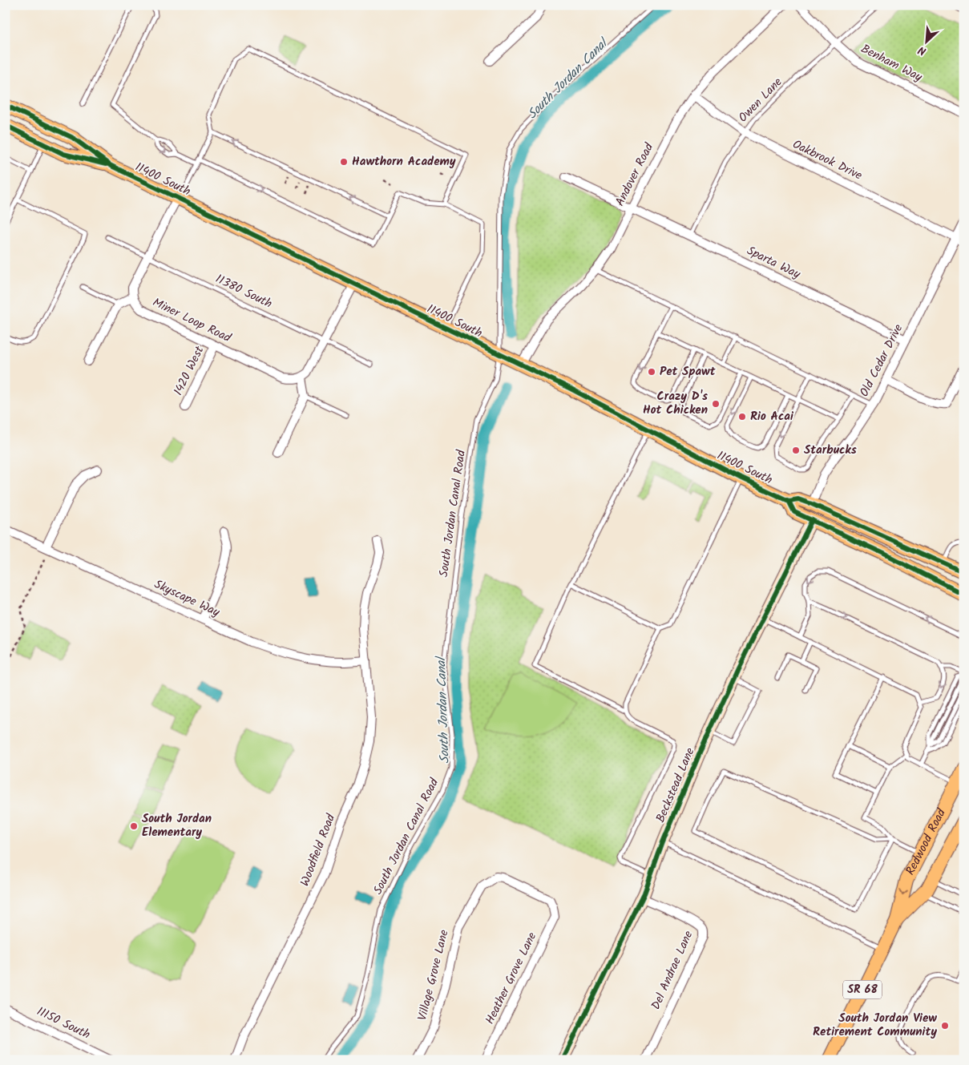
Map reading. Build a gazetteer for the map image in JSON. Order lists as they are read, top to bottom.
{
  "streets": {
    "main road": ["11400 South", "Redwood Road", "SR 68"],
    "street": [
      "Benham Way",
      "Oakbrook Drive",
      "Andover Road",
      "Sparta Way",
      "Miner Loop Road",
      "Old Cedar Drive",
      "1420 West",
      "Skyscape Way",
      "Beckstead Lane",
      "Woodfield Road",
      "Del Andrae Lane",
      "Village Grove Lane",
      "Heather Grove Lane",
      "11150 South"
    ],
    "lane": ["Owen Lane", "11380 South", "South Jordan Canal Road"]
  },
  "crossings": [
    ["Benham Way", "Owen Lane"],
    ["Owen Lane", "Oakbrook Drive"],
    ["Owen Lane", "Sparta Way"],
    ["Oakbrook Drive", "Andover Road"],
    ["Oakbrook Drive", "Old Cedar Drive"],
    ["Andover Road", "11400 South"],
    ["Andover Road", "Sparta Way"],
    ["11400 South", "Old Cedar Drive"],
    ["11400 South", "South Jordan Canal Road"],
    ["11400 South", "Beckstead Lane"],
    ["Sparta Way", "Old Cedar Drive"],
    ["Miner Loop Road", "1420 West"],
    ["Skyscape Way", "Woodfield Road"],
    ["Beckstead Lane", "Del Andrae Lane"],
    ["Village Grove Lane", "Heather Grove Lane"]
  ],
  "water": ["South Jordan Canal"],
  "places": [
    "Hawthorn Academy",
    "Pet Spawt",
    "Crazy D's Hot Chicken",
    "Rio Acai",
    "Starbucks",
    "South Jordan Elementary",
    "South Jordan View Retirement Community"
  ],
  "north": "bottom left"
}
